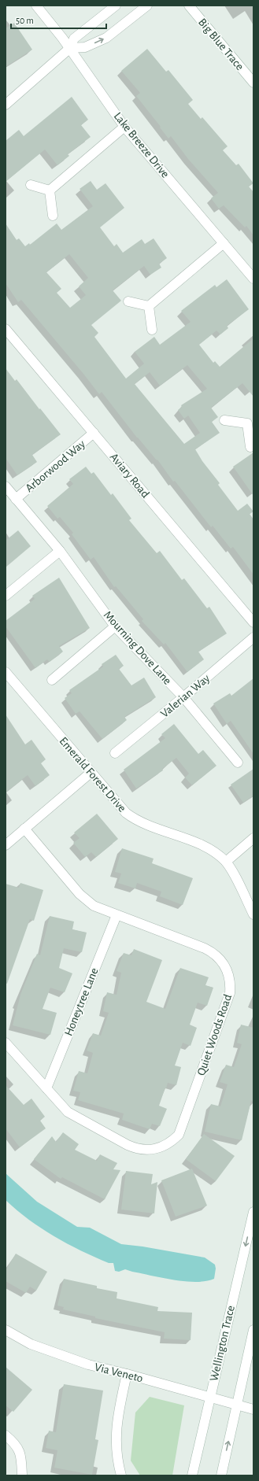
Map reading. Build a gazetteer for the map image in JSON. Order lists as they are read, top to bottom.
{
  "streets": {
    "street": [
      "Big Blue Trace",
      "Lake Breeze Drive",
      "Arborwood Way",
      "Aviary Road",
      "Mourning Dove Lane",
      "Valerian Way",
      "Emerald Forest Drive",
      "Honeytree Lane",
      "Quiet Woods Road",
      "Wellington Trace",
      "Via Veneto"
    ]
  },
  "crossings": [
    ["Arborwood Way", "Aviary Road"],
    ["Arborwood Way", "Mourning Dove Lane"],
    ["Mourning Dove Lane", "Valerian Way"],
    ["Honeytree Lane", "Quiet Woods Road"],
    ["Wellington Trace", "Via Veneto"]
  ],
  "scale_bar": "50 m"
}
